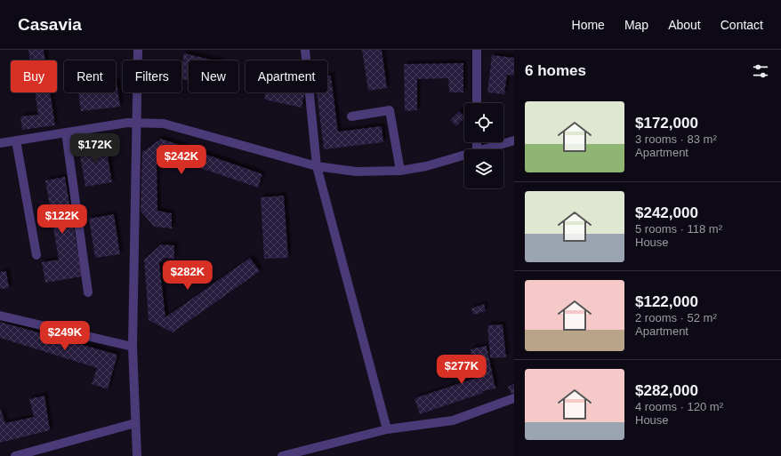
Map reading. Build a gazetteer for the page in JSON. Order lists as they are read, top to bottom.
{
  "page": {
    "header": "Casavia",
    "nav": [
      "Home",
      "Map",
      "About",
      "Contact"
    ],
    "heading": "6 homes",
    "chip": [
      "Buy",
      "Rent",
      "Filters",
      "New",
      "Apartment"
    ],
    "list": [
      {
        "name": "$172,000",
        "note": "3 rooms · 83 m² · Apartment"
      },
      {
        "name": "$242,000",
        "note": "5 rooms · 118 m² · House"
      },
      {
        "name": "$122,000",
        "note": "2 rooms · 52 m² · Apartment"
      },
      {
        "name": "$282,000",
        "note": "4 rooms · 120 m² · House"
      }
    ],
    "price": [
      "$172K",
      "$242K",
      "$122K",
      "$282K",
      "$249K",
      "$277K"
    ]
  }
}
